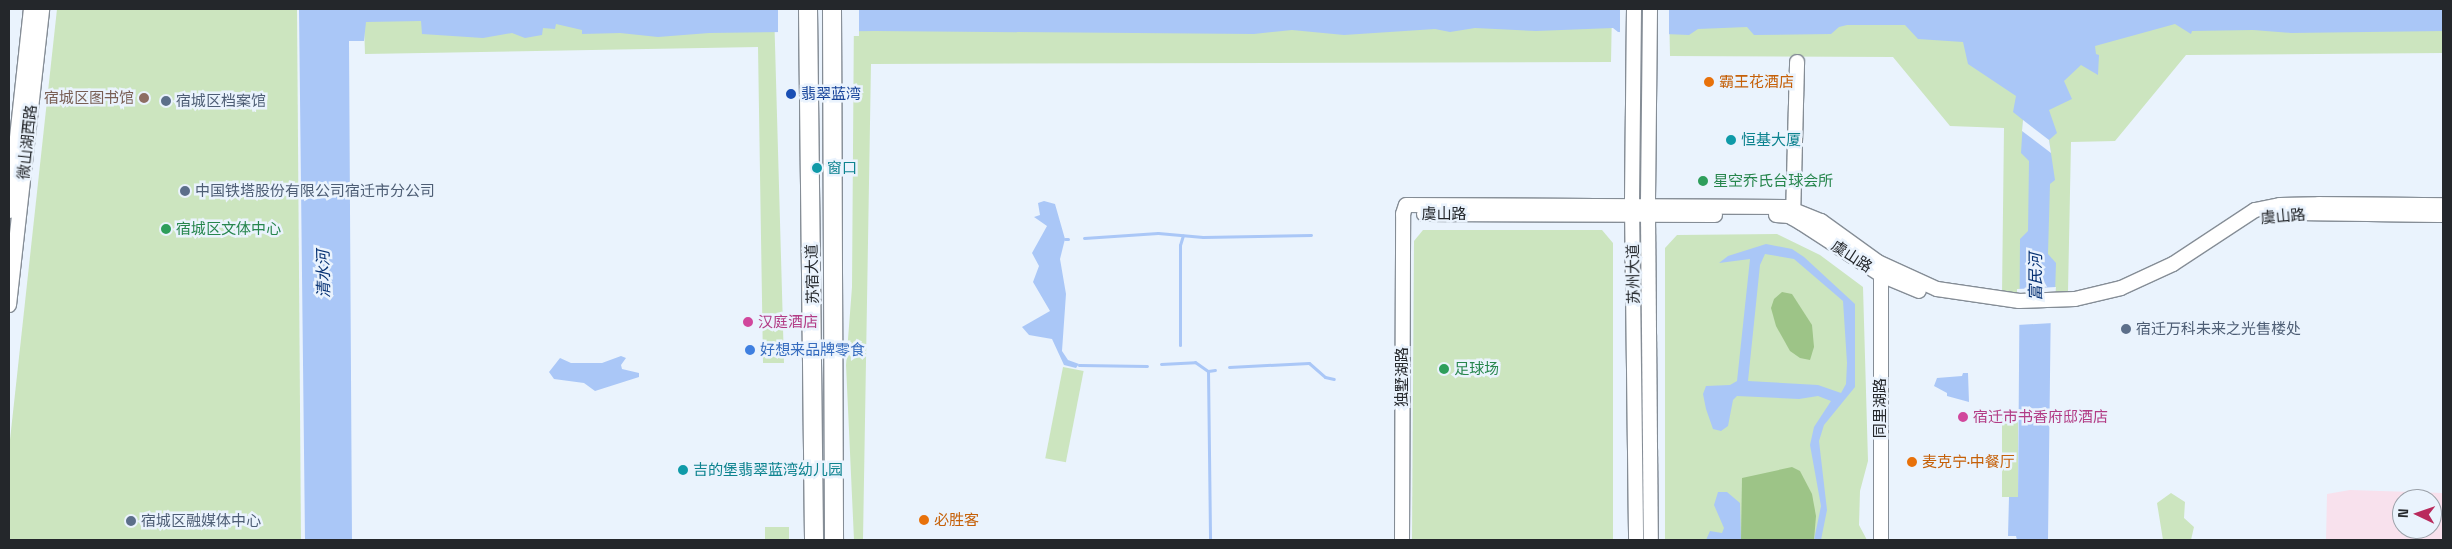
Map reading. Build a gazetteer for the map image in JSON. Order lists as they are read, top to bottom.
{
  "streets": {
    "main road": ["苏宿大道"],
    "street": [
      "微山湖西路",
      "虞山路",
      "苏州大道",
      "独墅湖路",
      "同里湖路"
    ]
  },
  "crossings": [
    ["虞山路", "苏州大道"],
    ["虞山路", "独墅湖路"],
    ["虞山路", "同里湖路"]
  ],
  "water": ["清水河", "富民河"],
  "places": [
    "霸王花酒店",
    "翡翠蓝湾",
    "宿城区图书馆",
    "宿城区档案馆",
    "恒基大厦",
    "窗口",
    "星空乔氏台球会所",
    "中国铁塔股份有限公司宿迁市分公司",
    "宿城区文体中心",
    "汉庭酒店",
    "宿迁万科未来之光售楼处",
    "好想来品牌零食",
    "足球场",
    "宿迁市书香府邸酒店",
    "麦克宁·中餐厅",
    "吉的堡翡翠蓝湾幼儿园",
    "必胜客",
    "宿城区融媒体中心"
  ],
  "north": "left"
}
